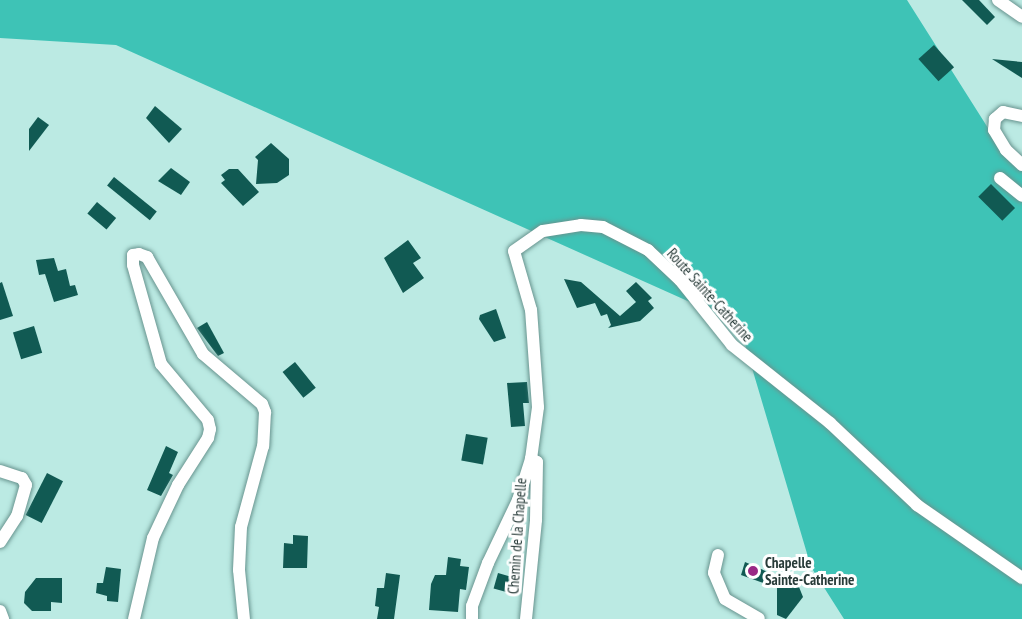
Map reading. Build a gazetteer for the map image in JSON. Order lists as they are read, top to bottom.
{
  "streets": {
    "street": ["Route Sainte-Catherine", "Chemin de la Chapelle"]
  },
  "crossings": [
    ["Route Sainte-Catherine", "Chemin de la Chapelle"]
  ],
  "places": ["Chapelle Sainte-Catherine"]
}
